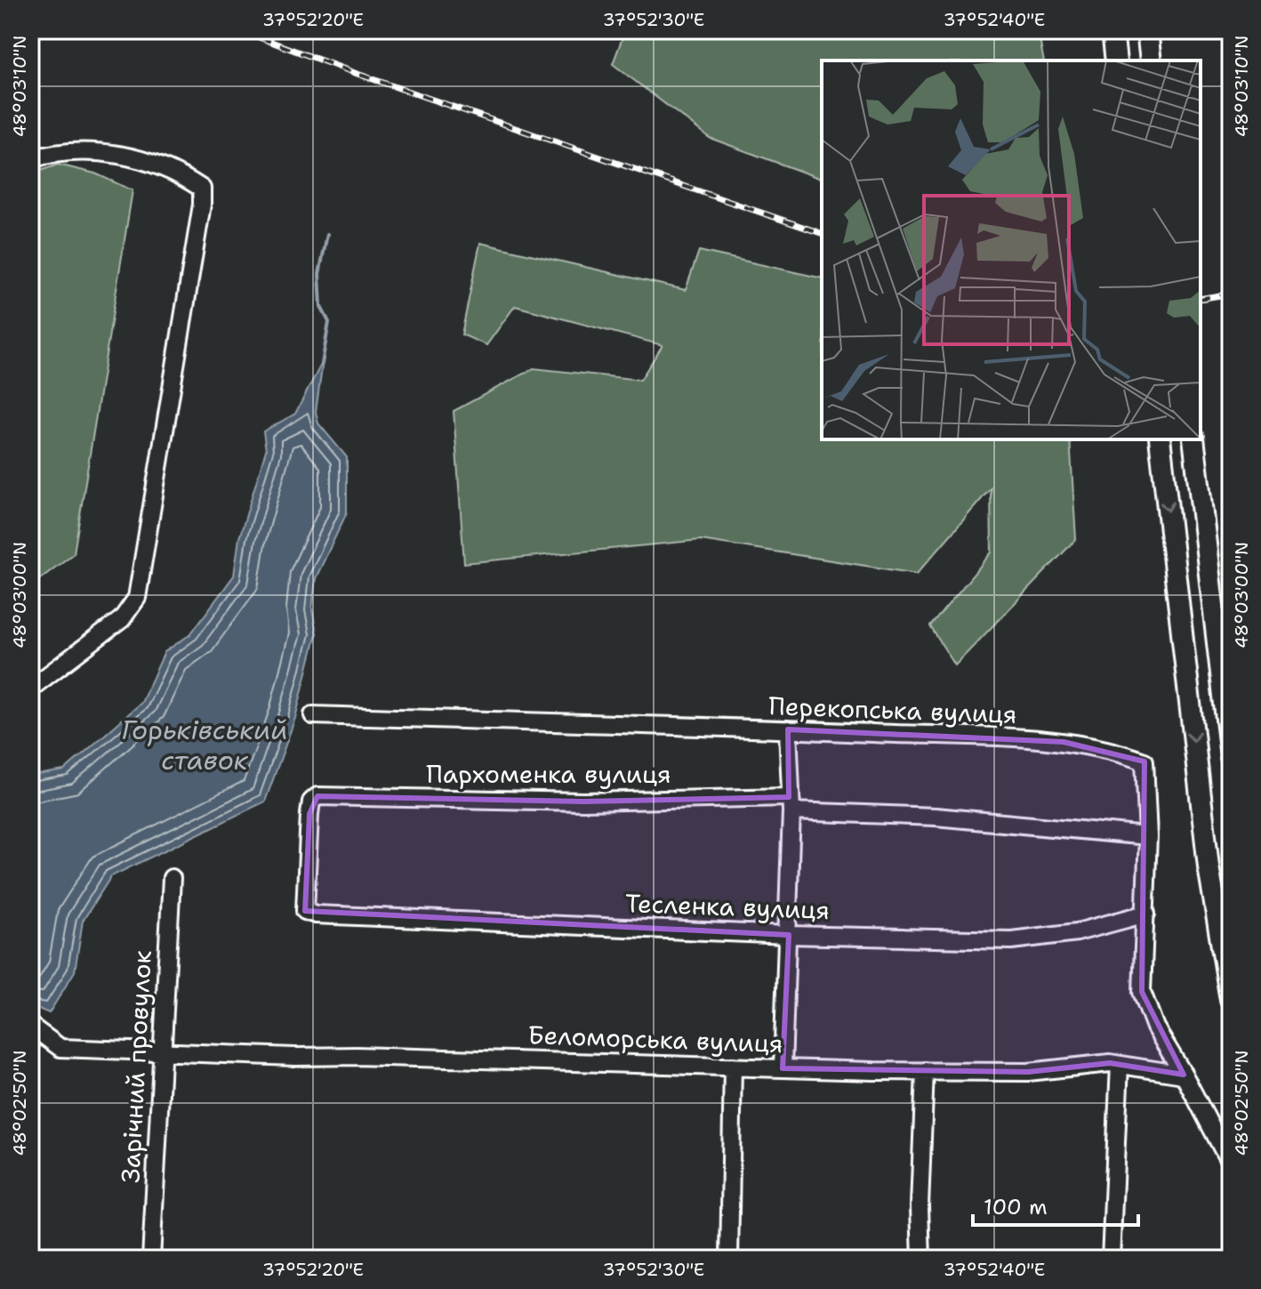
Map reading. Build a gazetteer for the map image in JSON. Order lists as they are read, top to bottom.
{
  "streets": {
    "street": [
      "Перекопська вулиця",
      "Пархоменка вулиця",
      "Тесленка вулиця",
      "Беломорська вулиця",
      "Зарічний провулок"
    ]
  },
  "crossings": [
    ["Перекопська вулиця", "Пархоменка вулиця"],
    ["Перекопська вулиця", "Тесленка вулиця"],
    ["Перекопська вулиця", "Беломорська вулиця"],
    ["Пархоменка вулиця", "Тесленка вулиця"],
    ["Беломорська вулиця", "Зарічний провулок"]
  ],
  "water": ["Горьківський ставок"],
  "scale_bar": "100 m",
  "coordinates": [
    "37°52'20\"E",
    "37°52'30\"E",
    "37°52'40\"E",
    "48°03'10\"N",
    "48°03'00\"N",
    "48°02'50\"N"
  ]
}
